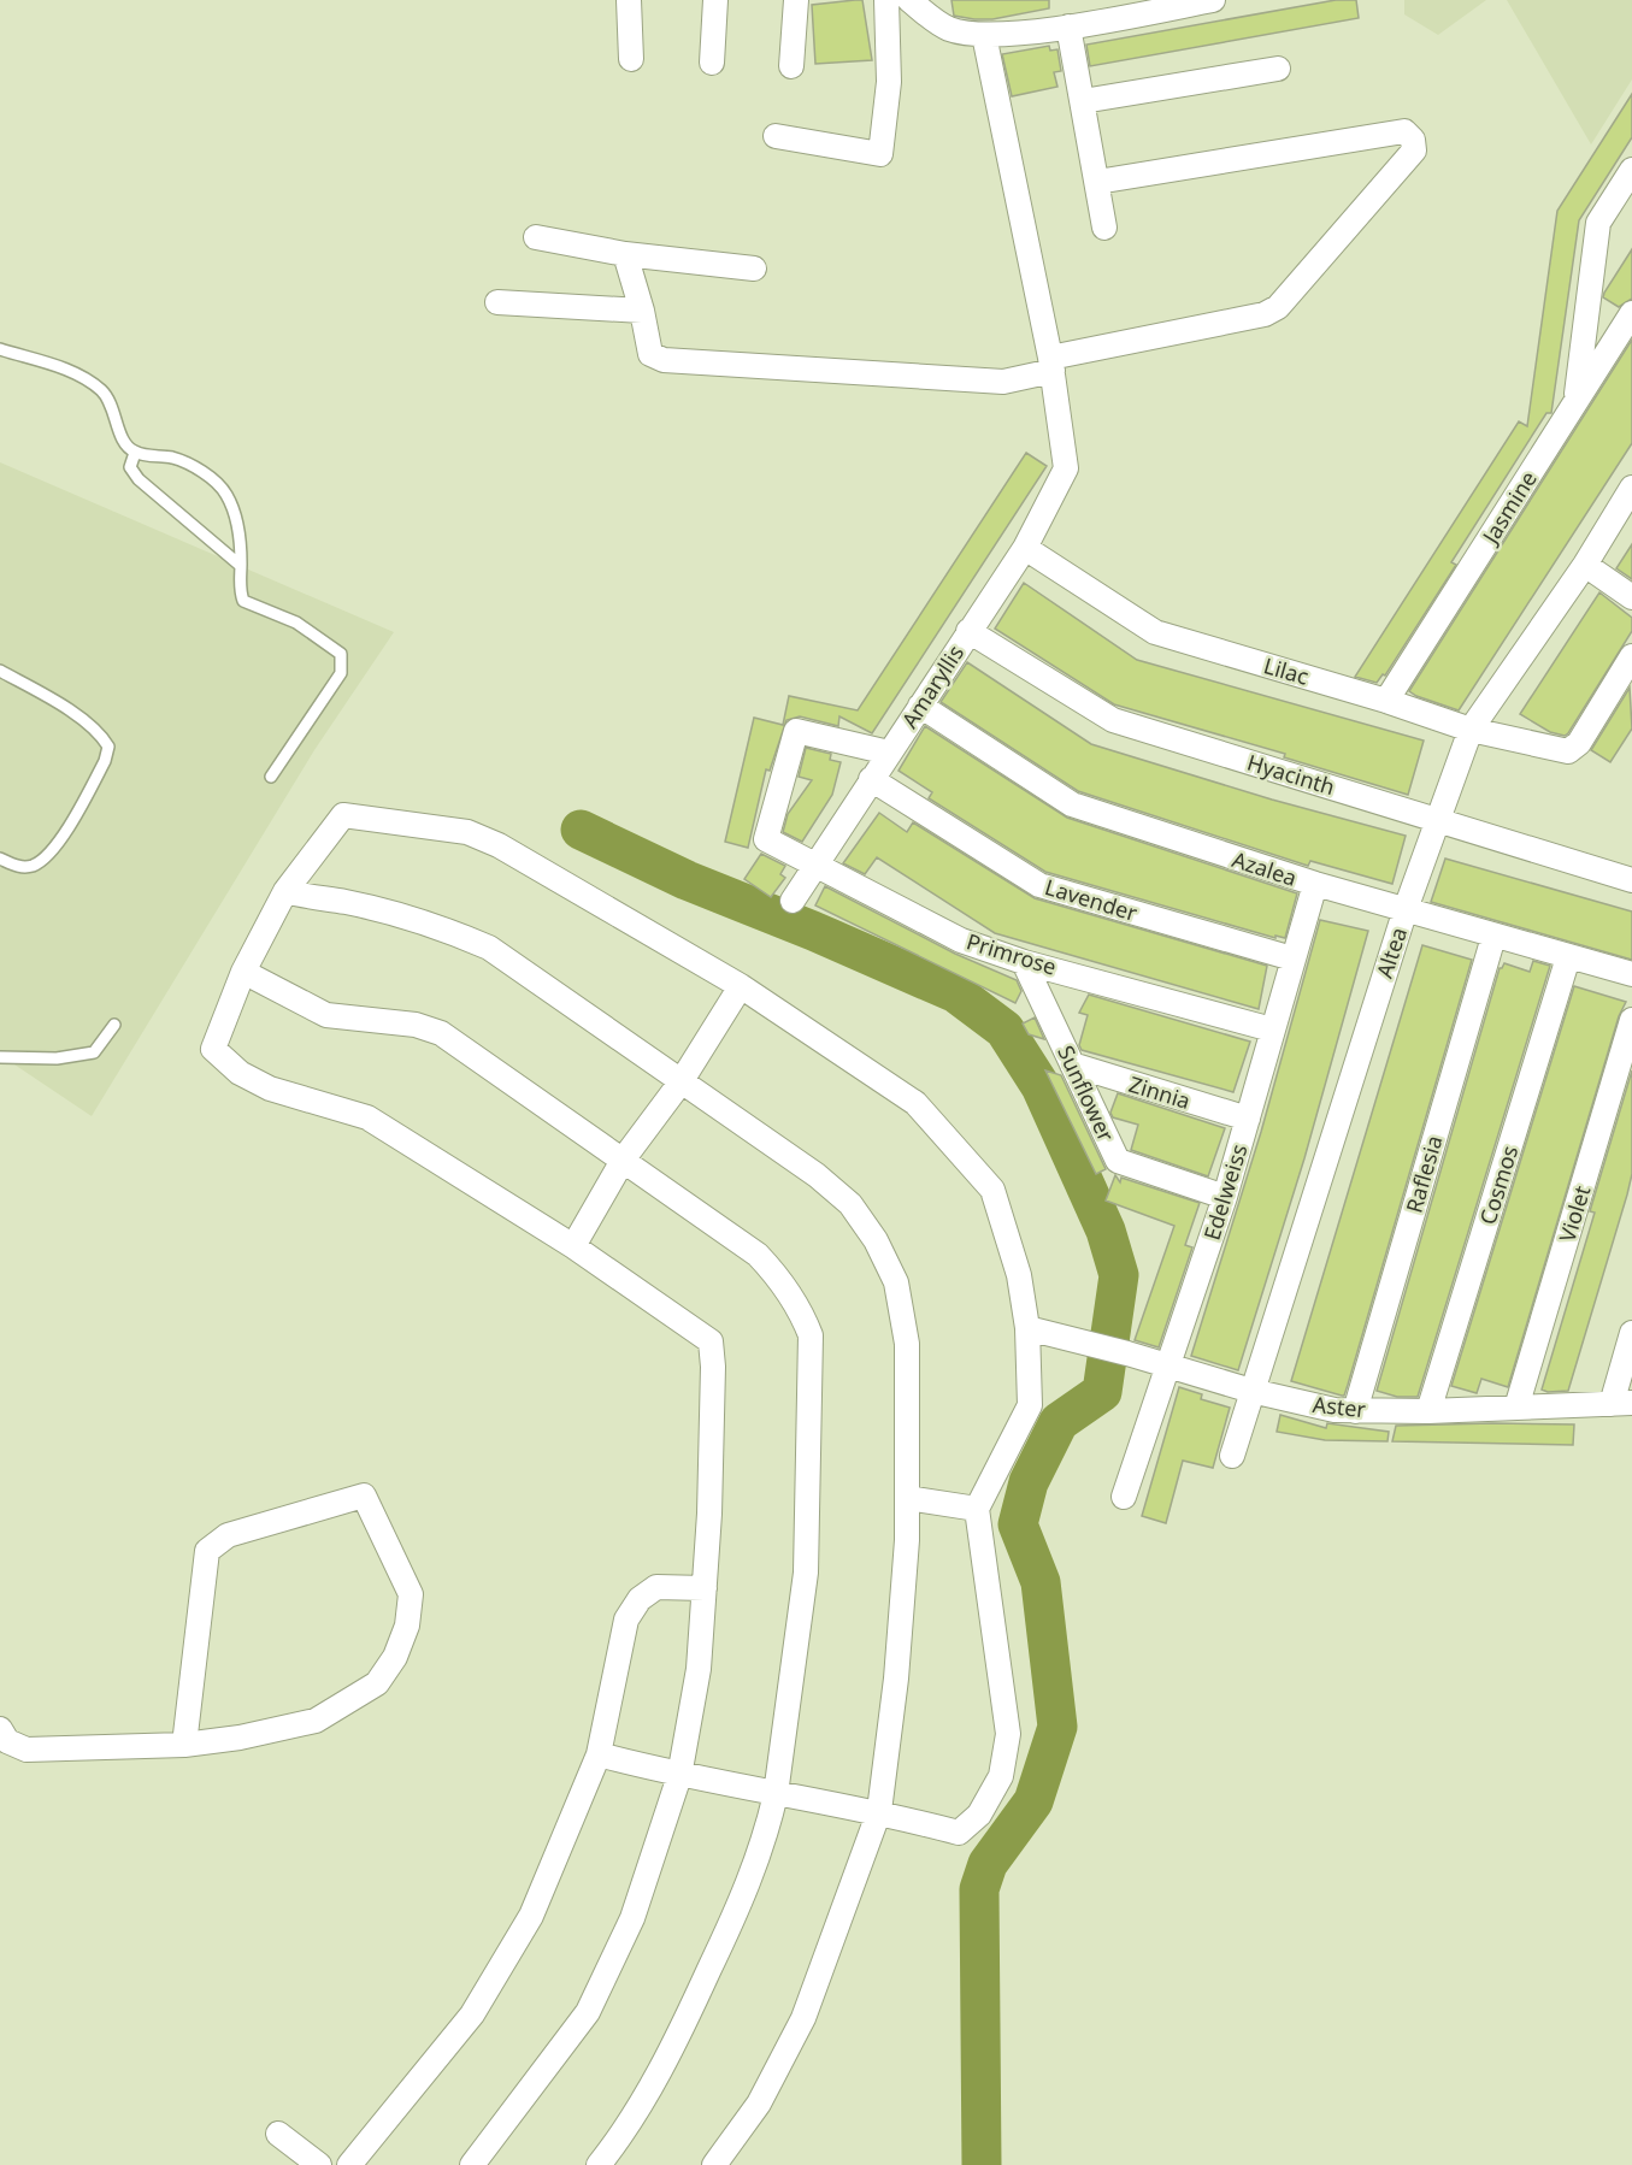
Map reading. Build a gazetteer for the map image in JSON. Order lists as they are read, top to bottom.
{
  "streets": {
    "street": [
      "Jasmine",
      "Lilac",
      "Amaryllis",
      "Hyacinth",
      "Azalea",
      "Lavender",
      "Altea",
      "Primrose",
      "Zinnia",
      "Sunflower",
      "Raflesia",
      "Cosmos",
      "Edelweiss",
      "Violet",
      "Aster"
    ]
  },
  "crossings": [
    ["Jasmine", "Lilac"],
    ["Lilac", "Amaryllis"],
    ["Lilac", "Altea"],
    ["Amaryllis", "Hyacinth"],
    ["Amaryllis", "Azalea"],
    ["Amaryllis", "Lavender"],
    ["Amaryllis", "Primrose"],
    ["Hyacinth", "Altea"],
    ["Azalea", "Altea"],
    ["Azalea", "Raflesia"],
    ["Azalea", "Cosmos"],
    ["Azalea", "Edelweiss"],
    ["Lavender", "Edelweiss"],
    ["Altea", "Aster"],
    ["Primrose", "Sunflower"],
    ["Primrose", "Edelweiss"],
    ["Zinnia", "Sunflower"],
    ["Zinnia", "Edelweiss"],
    ["Sunflower", "Edelweiss"],
    ["Raflesia", "Aster"],
    ["Cosmos", "Aster"],
    ["Edelweiss", "Aster"],
    ["Violet", "Aster"]
  ]
}
